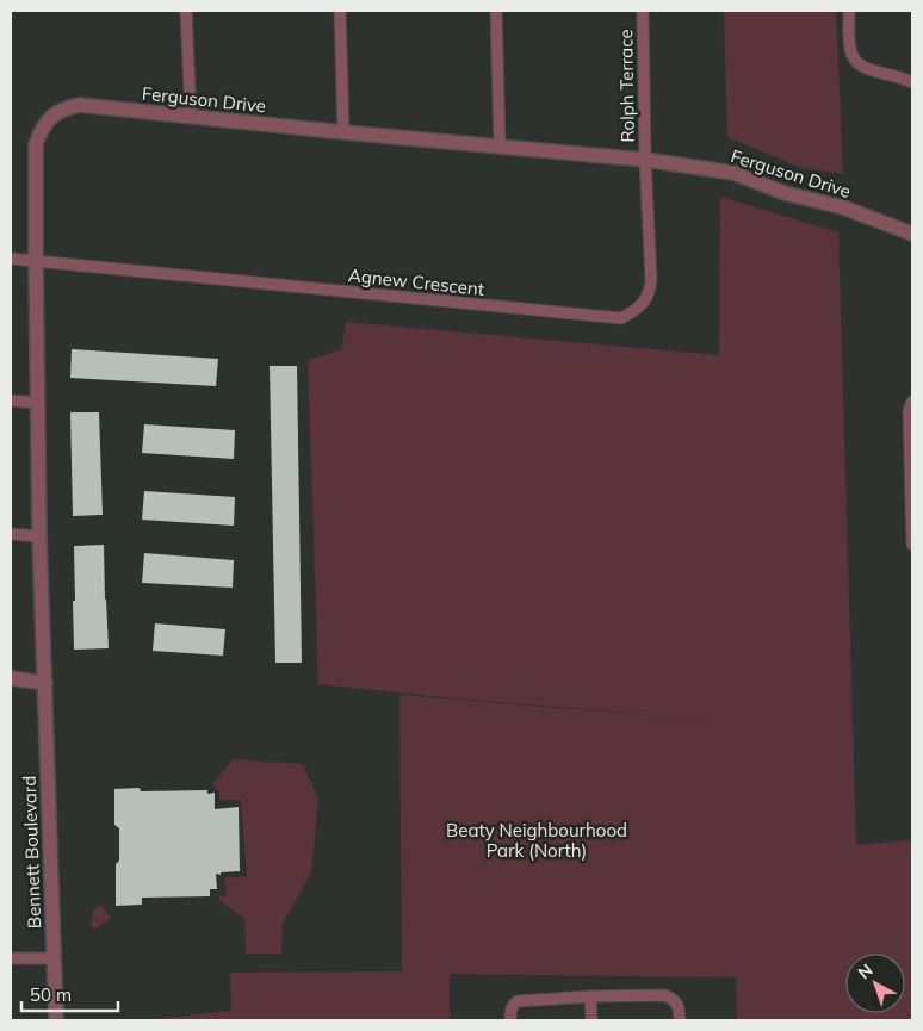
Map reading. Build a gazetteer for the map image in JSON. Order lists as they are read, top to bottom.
{
  "streets": {
    "street": [
      "Rolph Terrace",
      "Ferguson Drive",
      "Agnew Crescent",
      "Bennett Boulevard"
    ]
  },
  "crossings": [
    ["Rolph Terrace", "Ferguson Drive"],
    ["Rolph Terrace", "Agnew Crescent"],
    ["Ferguson Drive", "Agnew Crescent"],
    ["Ferguson Drive", "Bennett Boulevard"]
  ],
  "parks": ["Beaty Neighbourhood Park (North)"],
  "scale_bar": "50 m",
  "north": "top left"
}
